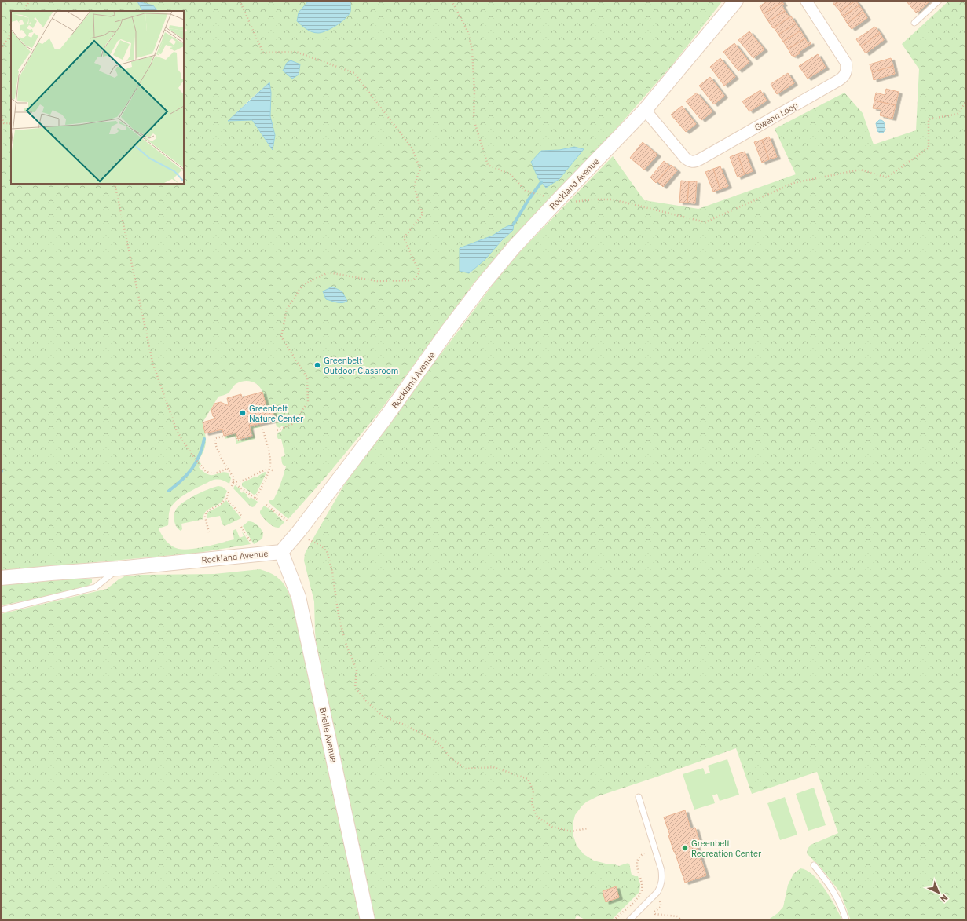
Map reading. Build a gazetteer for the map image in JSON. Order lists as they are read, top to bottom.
{
  "streets": {
    "street": ["Gwenn Loop", "Rockland Avenue", "Brielle Avenue"]
  },
  "crossings": [
    ["Gwenn Loop", "Rockland Avenue"],
    ["Rockland Avenue", "Brielle Avenue"]
  ],
  "places": ["Greenbelt Outdoor Classroom", "Greenbelt Nature Center", "Greenbelt Recreation Center"],
  "north": "bottom right"
}
